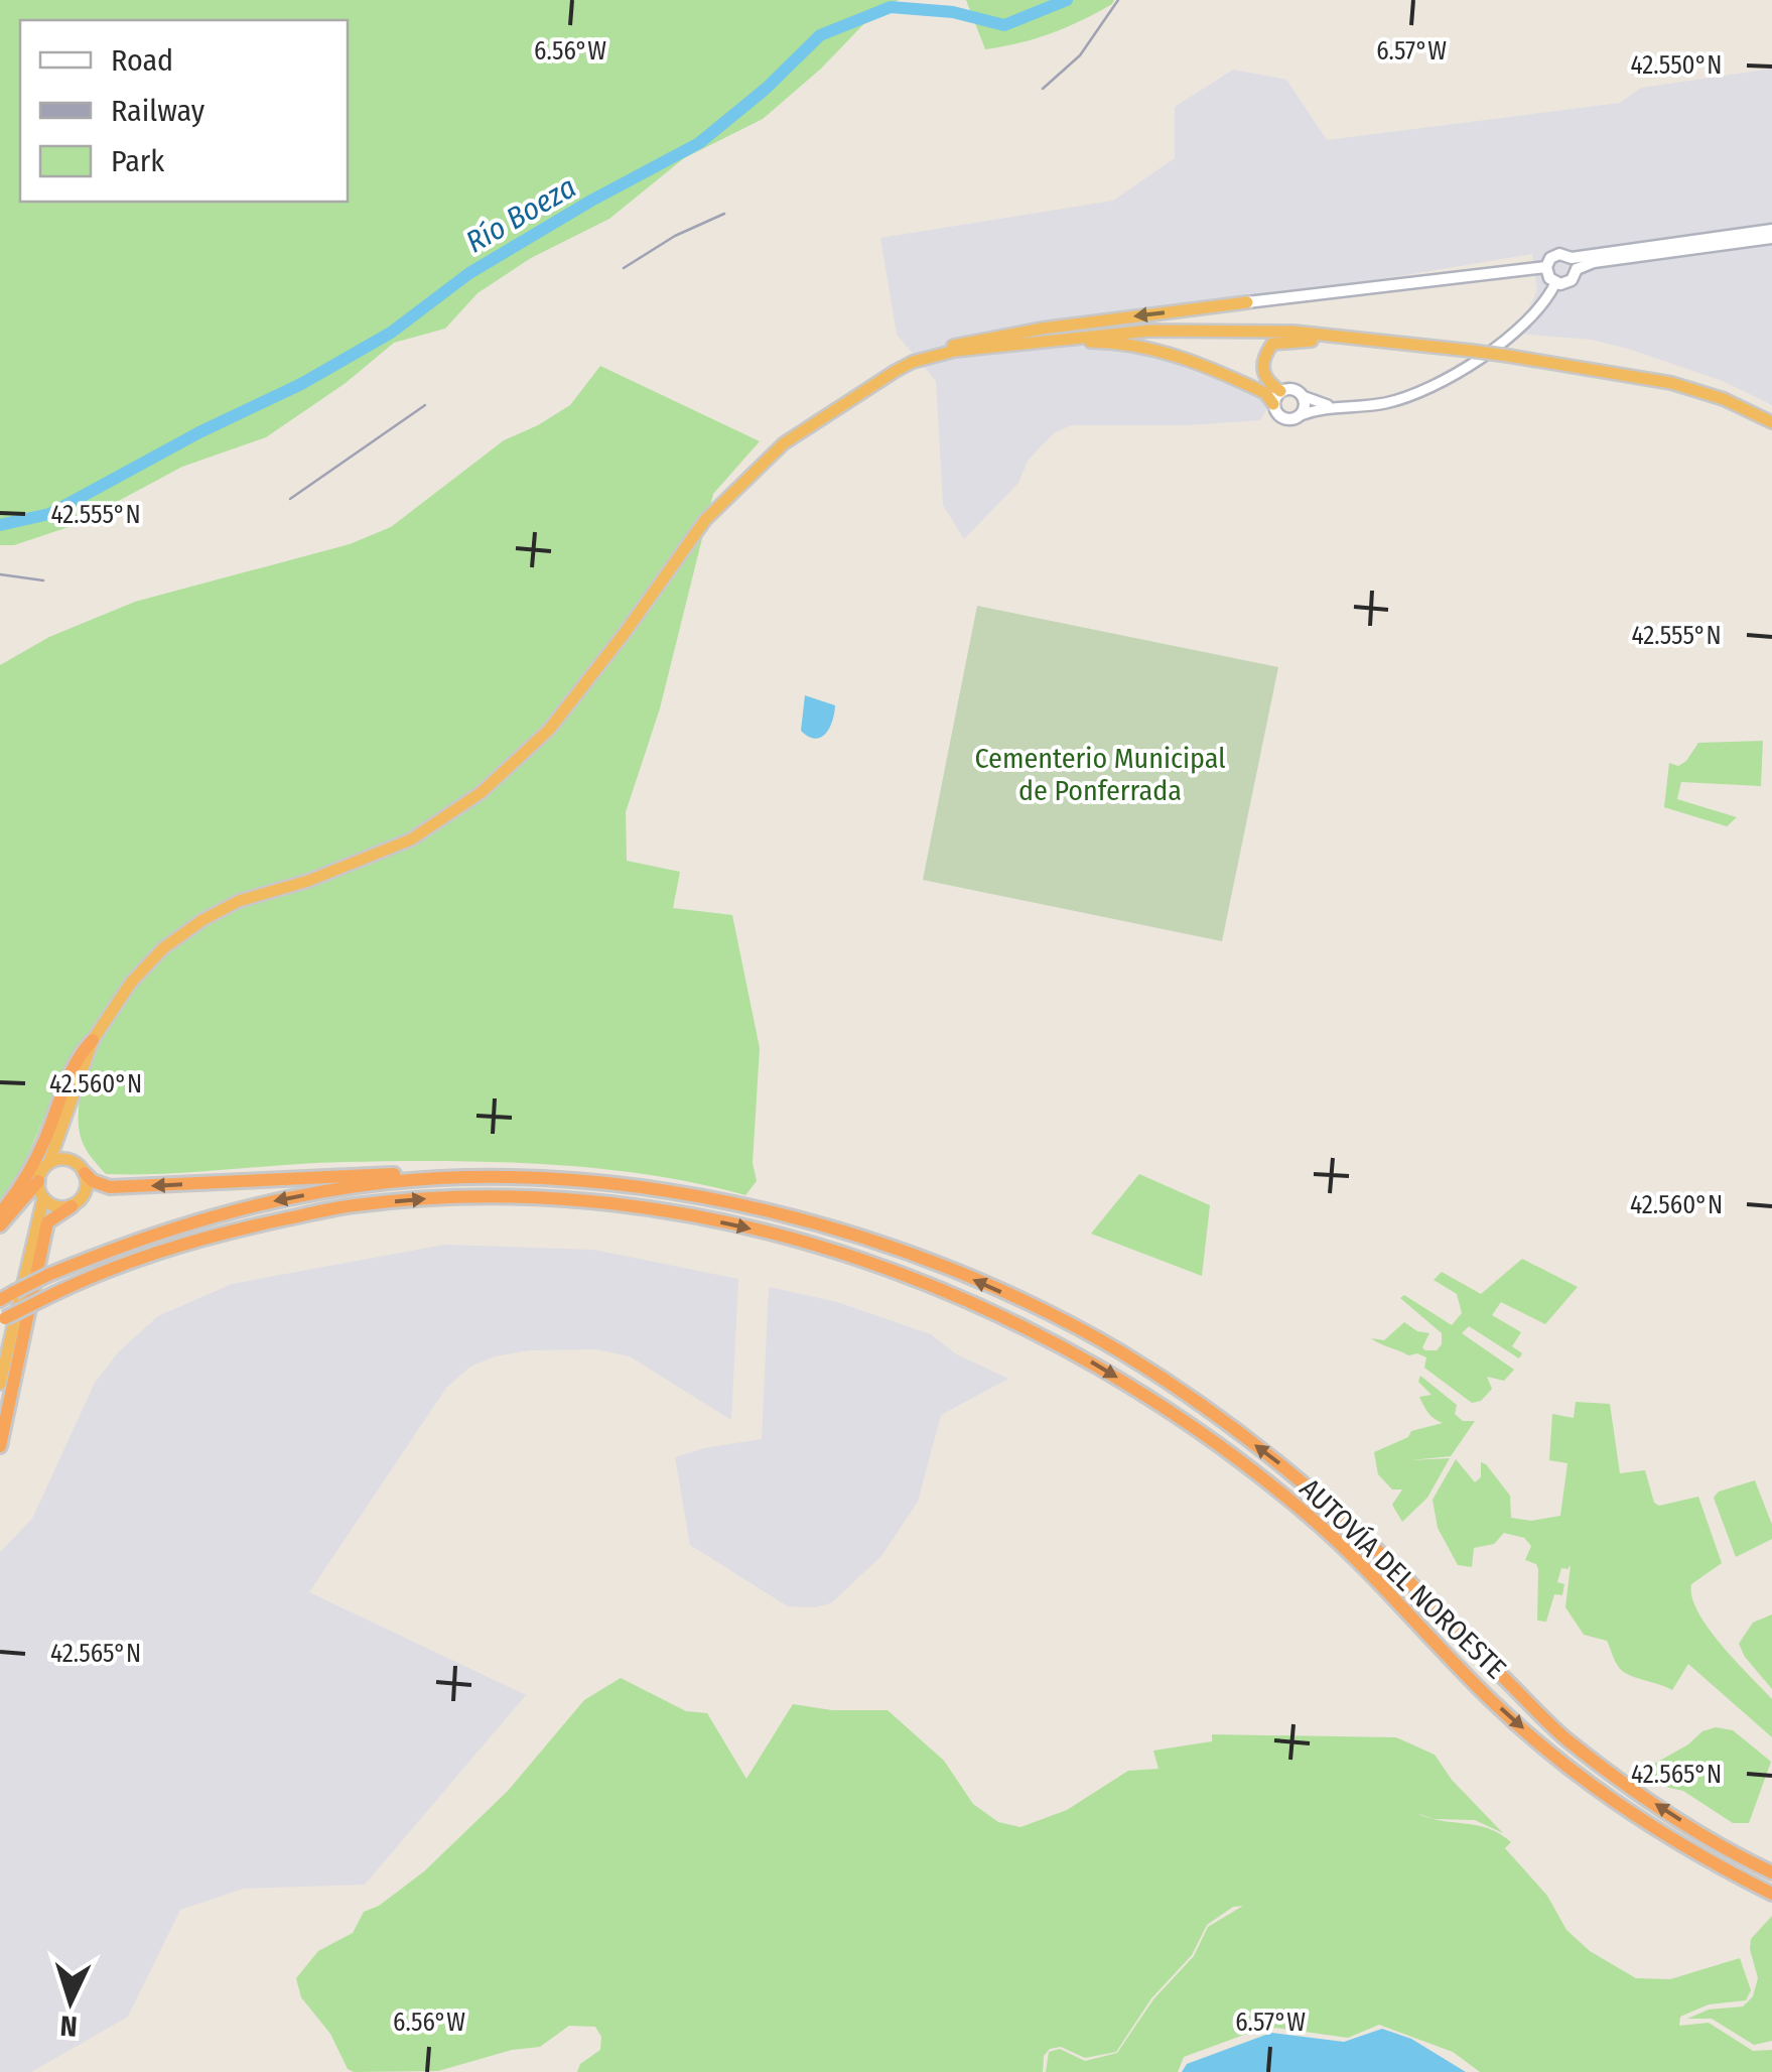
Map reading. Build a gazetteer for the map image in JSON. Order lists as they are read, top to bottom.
{
  "streets": {
    "highway": ["AUTOVÍA DEL NOROESTE"]
  },
  "water": ["Río Boeza"],
  "parks": ["Cementerio Municipal de Ponferrada"],
  "legend": ["Road", "Railway", "Park"],
  "north": "bottom",
  "coordinates": [
    "6.56°W",
    "6.57°W",
    "42.550°N",
    "42.555°N",
    "42.560°N",
    "42.565°N"
  ]
}
